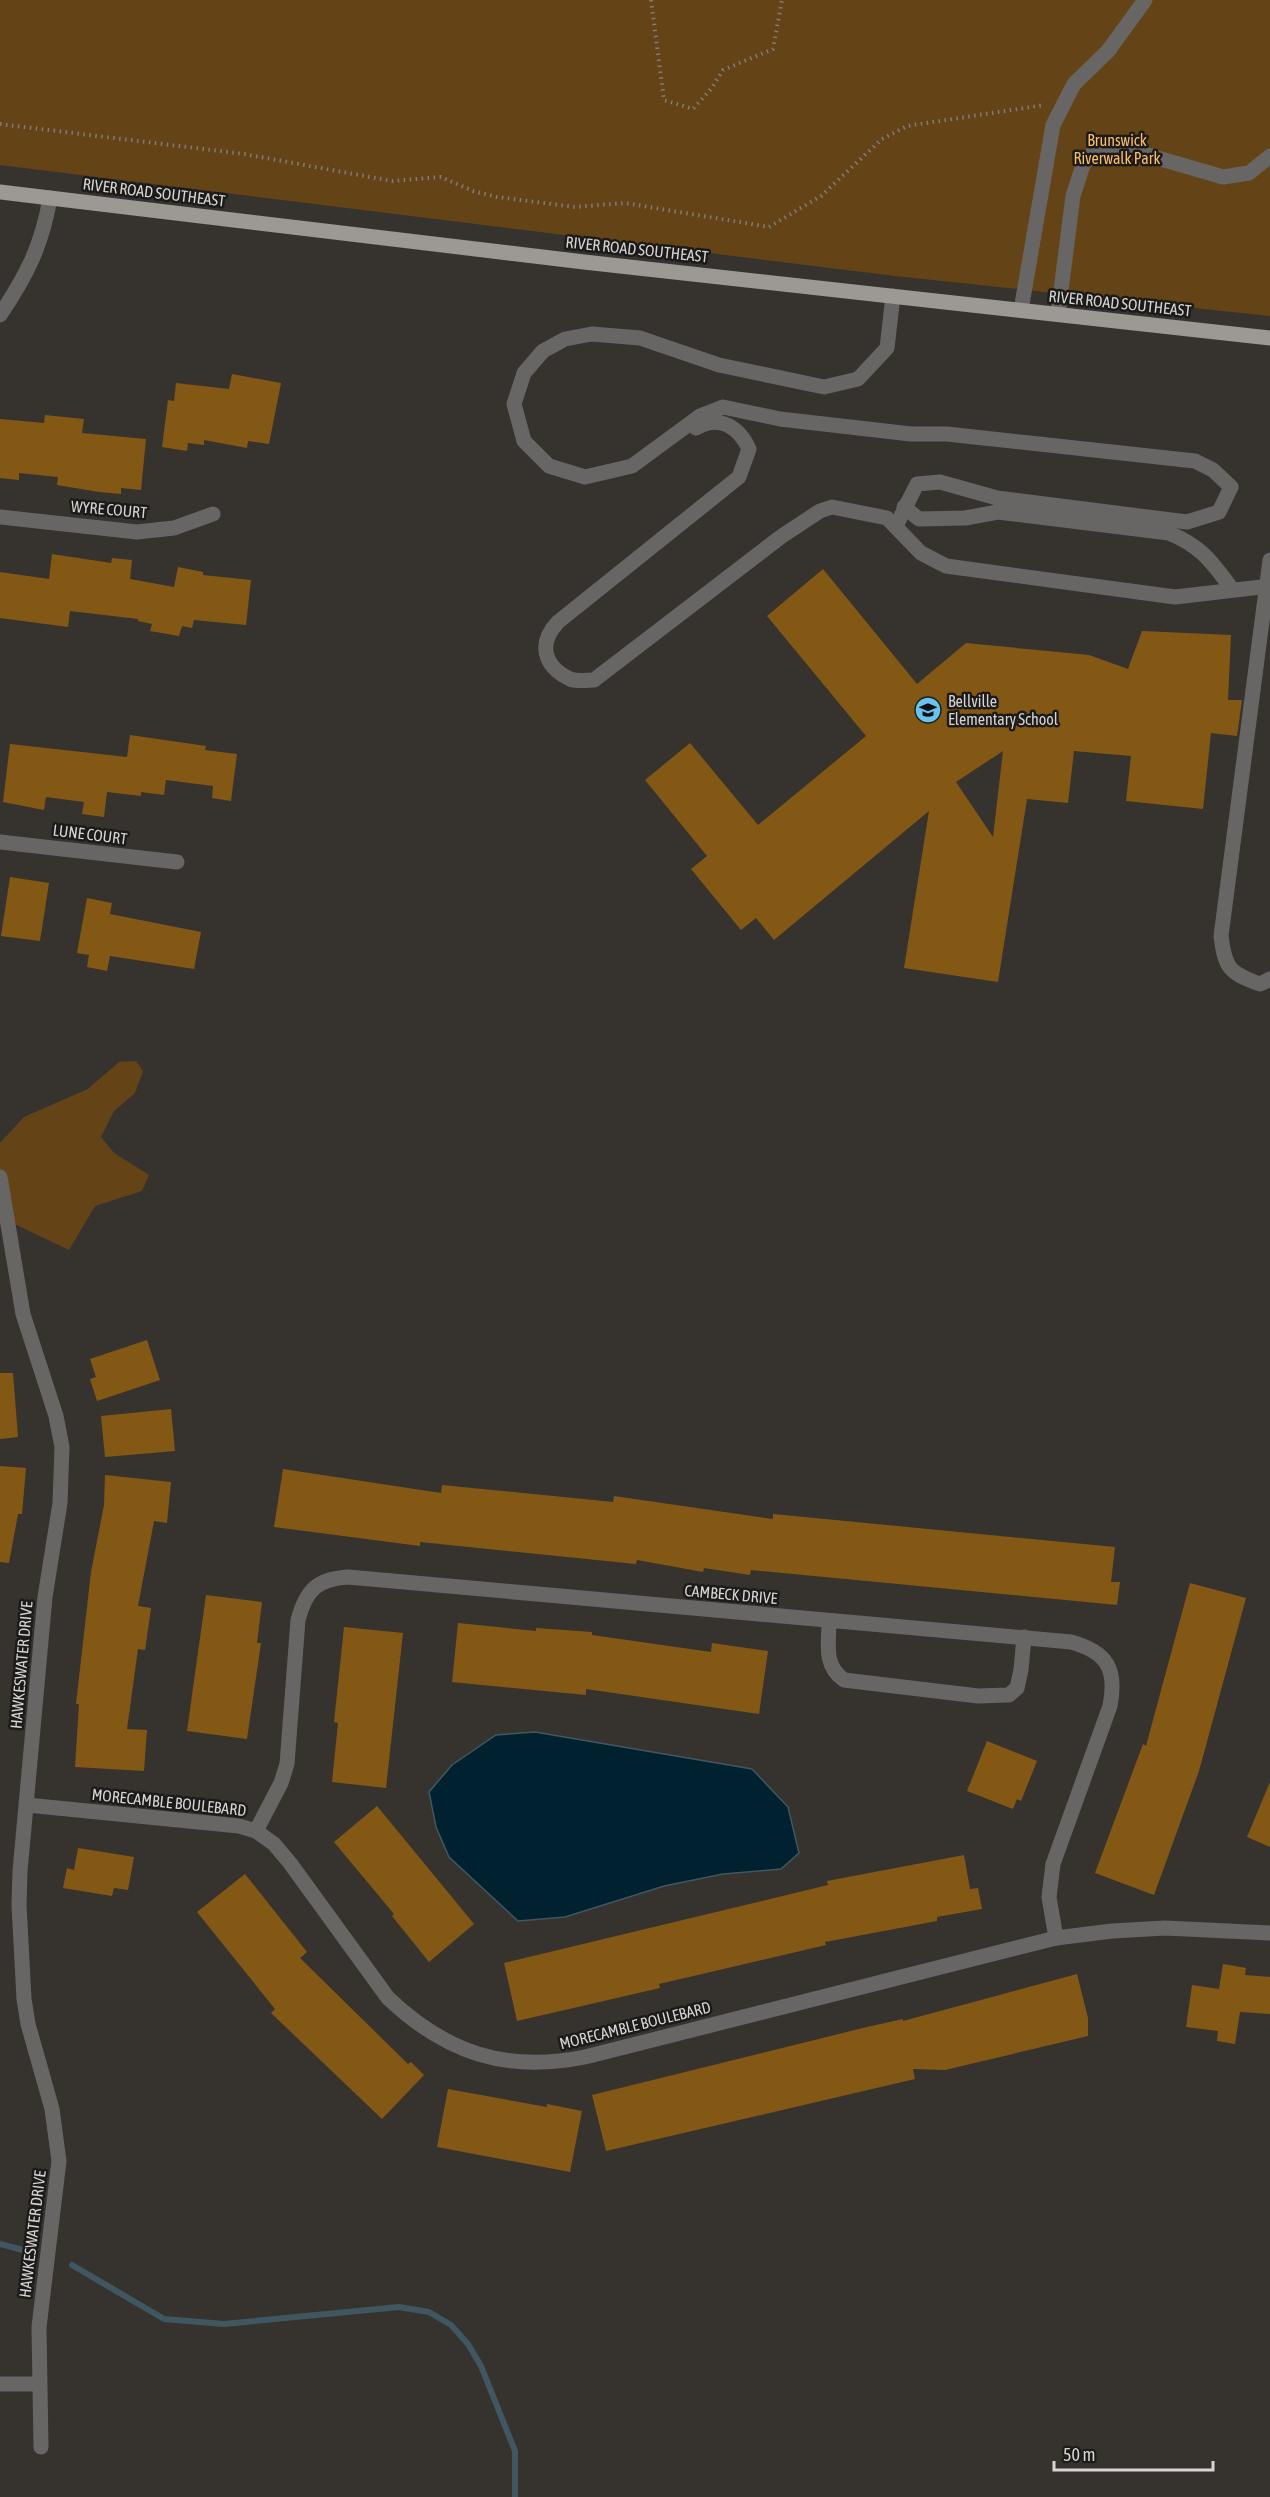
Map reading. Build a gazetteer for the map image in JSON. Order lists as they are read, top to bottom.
{
  "streets": {
    "main road": ["RIVER ROAD SOUTHEAST"],
    "street": [
      "WYRE COURT",
      "LUNE COURT",
      "CAMBECK DRIVE",
      "HAWKESWATER DRIVE",
      "MORECAMBLE BOULEBARD"
    ]
  },
  "crossings": [
    ["CAMBECK DRIVE", "MORECAMBLE BOULEBARD"],
    ["HAWKESWATER DRIVE", "MORECAMBLE BOULEBARD"]
  ],
  "parks": ["Brunswick Riverwalk Park"],
  "places": {
    "school or university": ["Bellville Elementary School"]
  },
  "scale_bar": "50 m"
}
